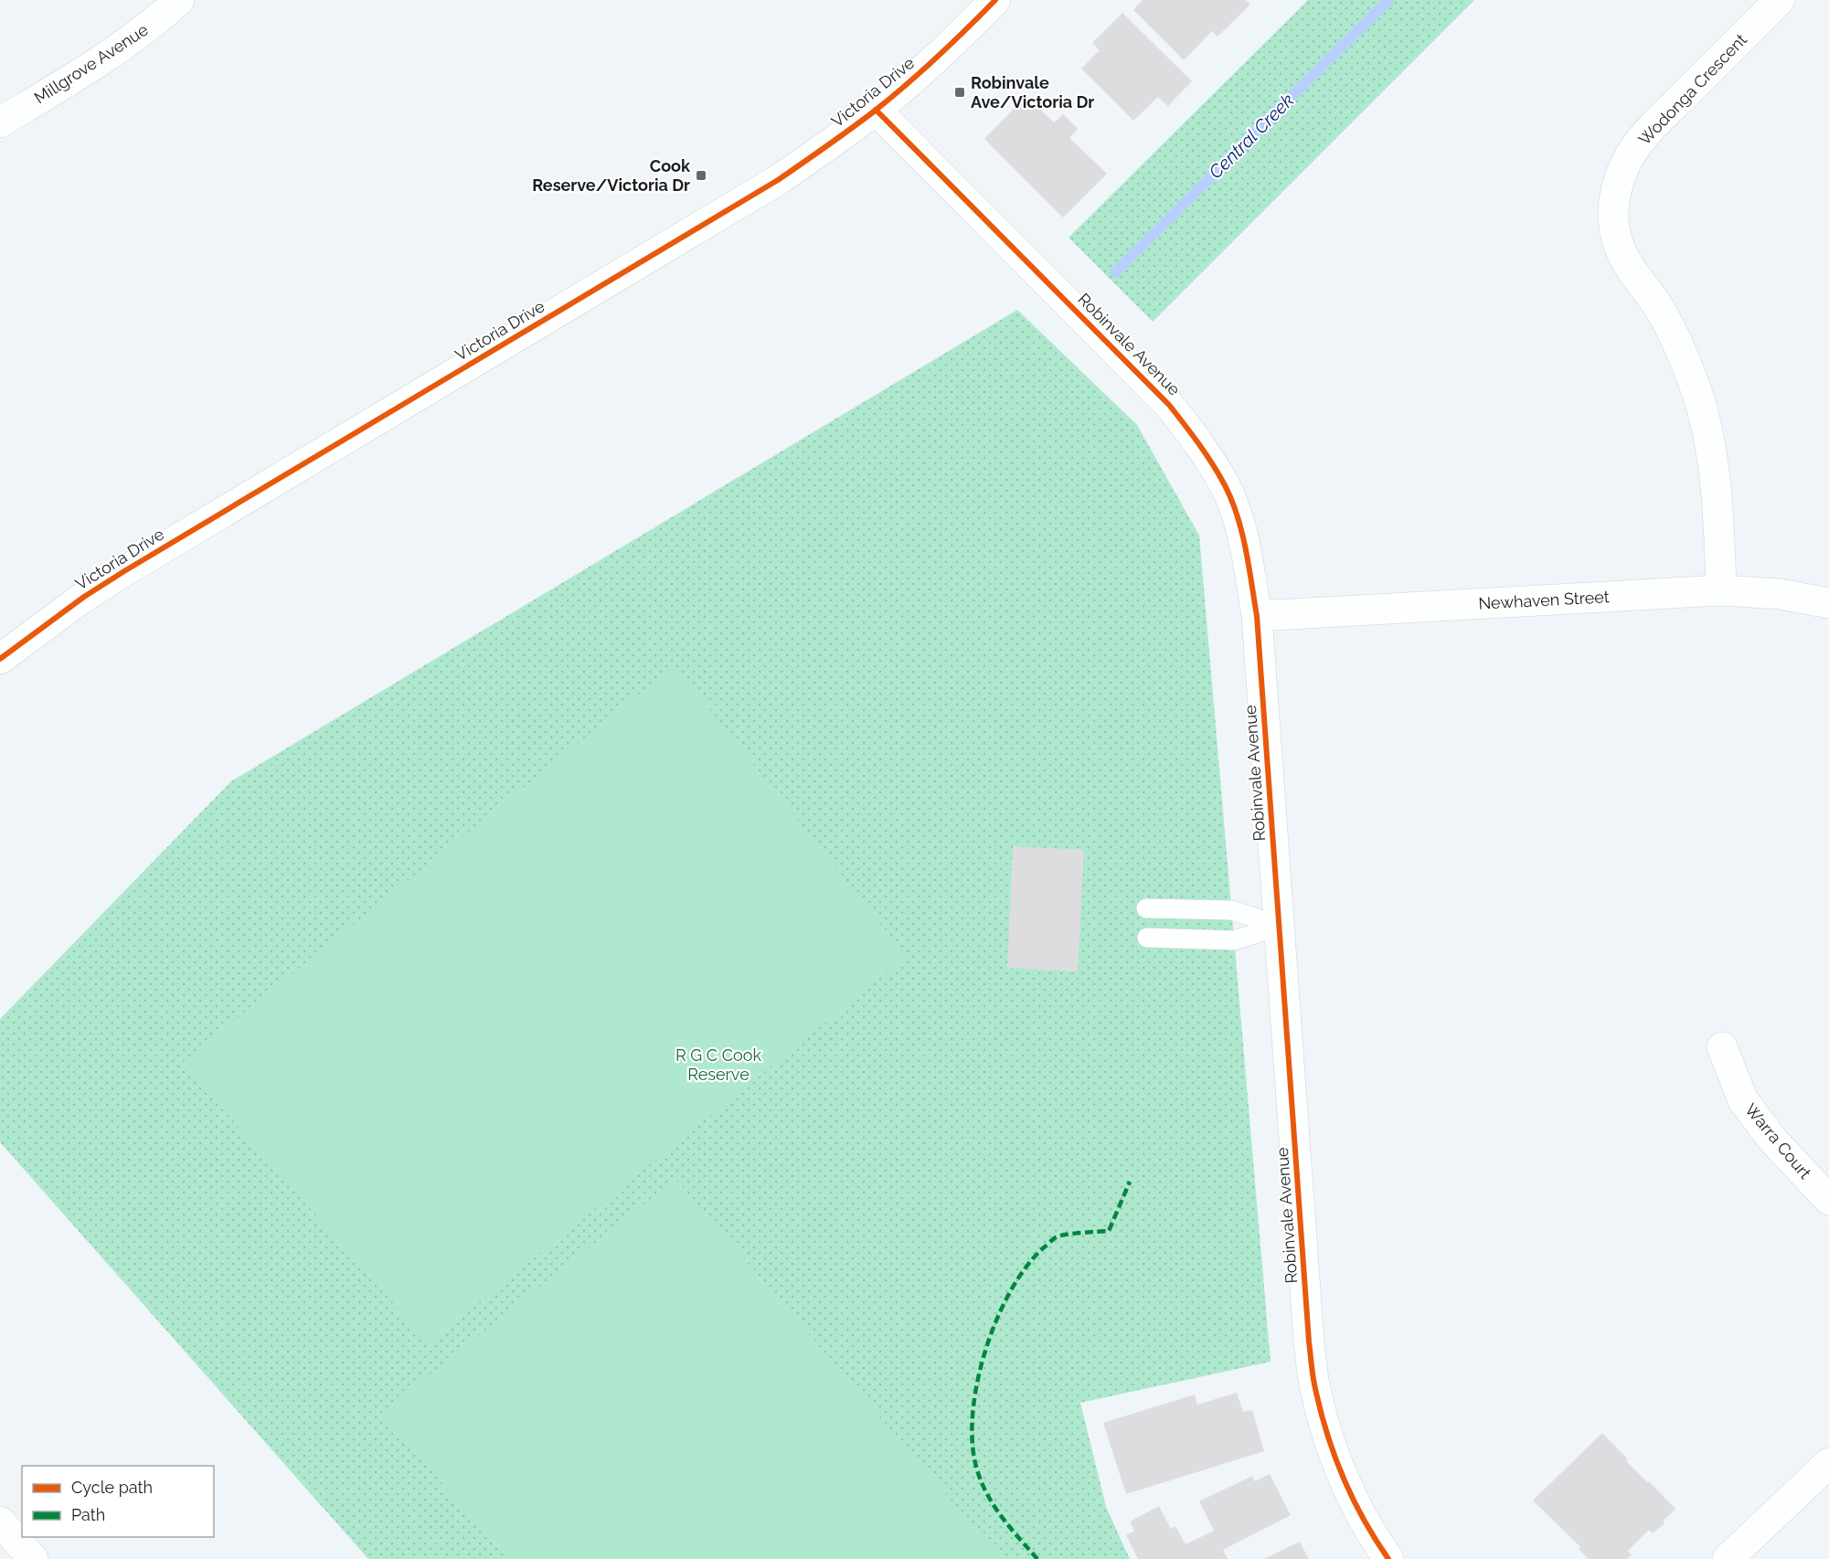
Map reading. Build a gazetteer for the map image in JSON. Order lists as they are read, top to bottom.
{
  "streets": {
    "street": [
      "Millgrove Avenue",
      "Wodonga Crescent",
      "Victoria Drive",
      "Robinvale Avenue",
      "Newhaven Street",
      "Warra Court"
    ]
  },
  "crossings": [
    ["Wodonga Crescent", "Newhaven Street"],
    ["Victoria Drive", "Robinvale Avenue"],
    ["Robinvale Avenue", "Newhaven Street"]
  ],
  "water": ["Central Creek"],
  "parks": ["R G C Cook Reserve"],
  "places": {
    "transit": ["Robinvale Ave/Victoria Dr", "Cook Reserve/Victoria Dr"]
  },
  "legend": ["Cycle path", "Path"]
}
